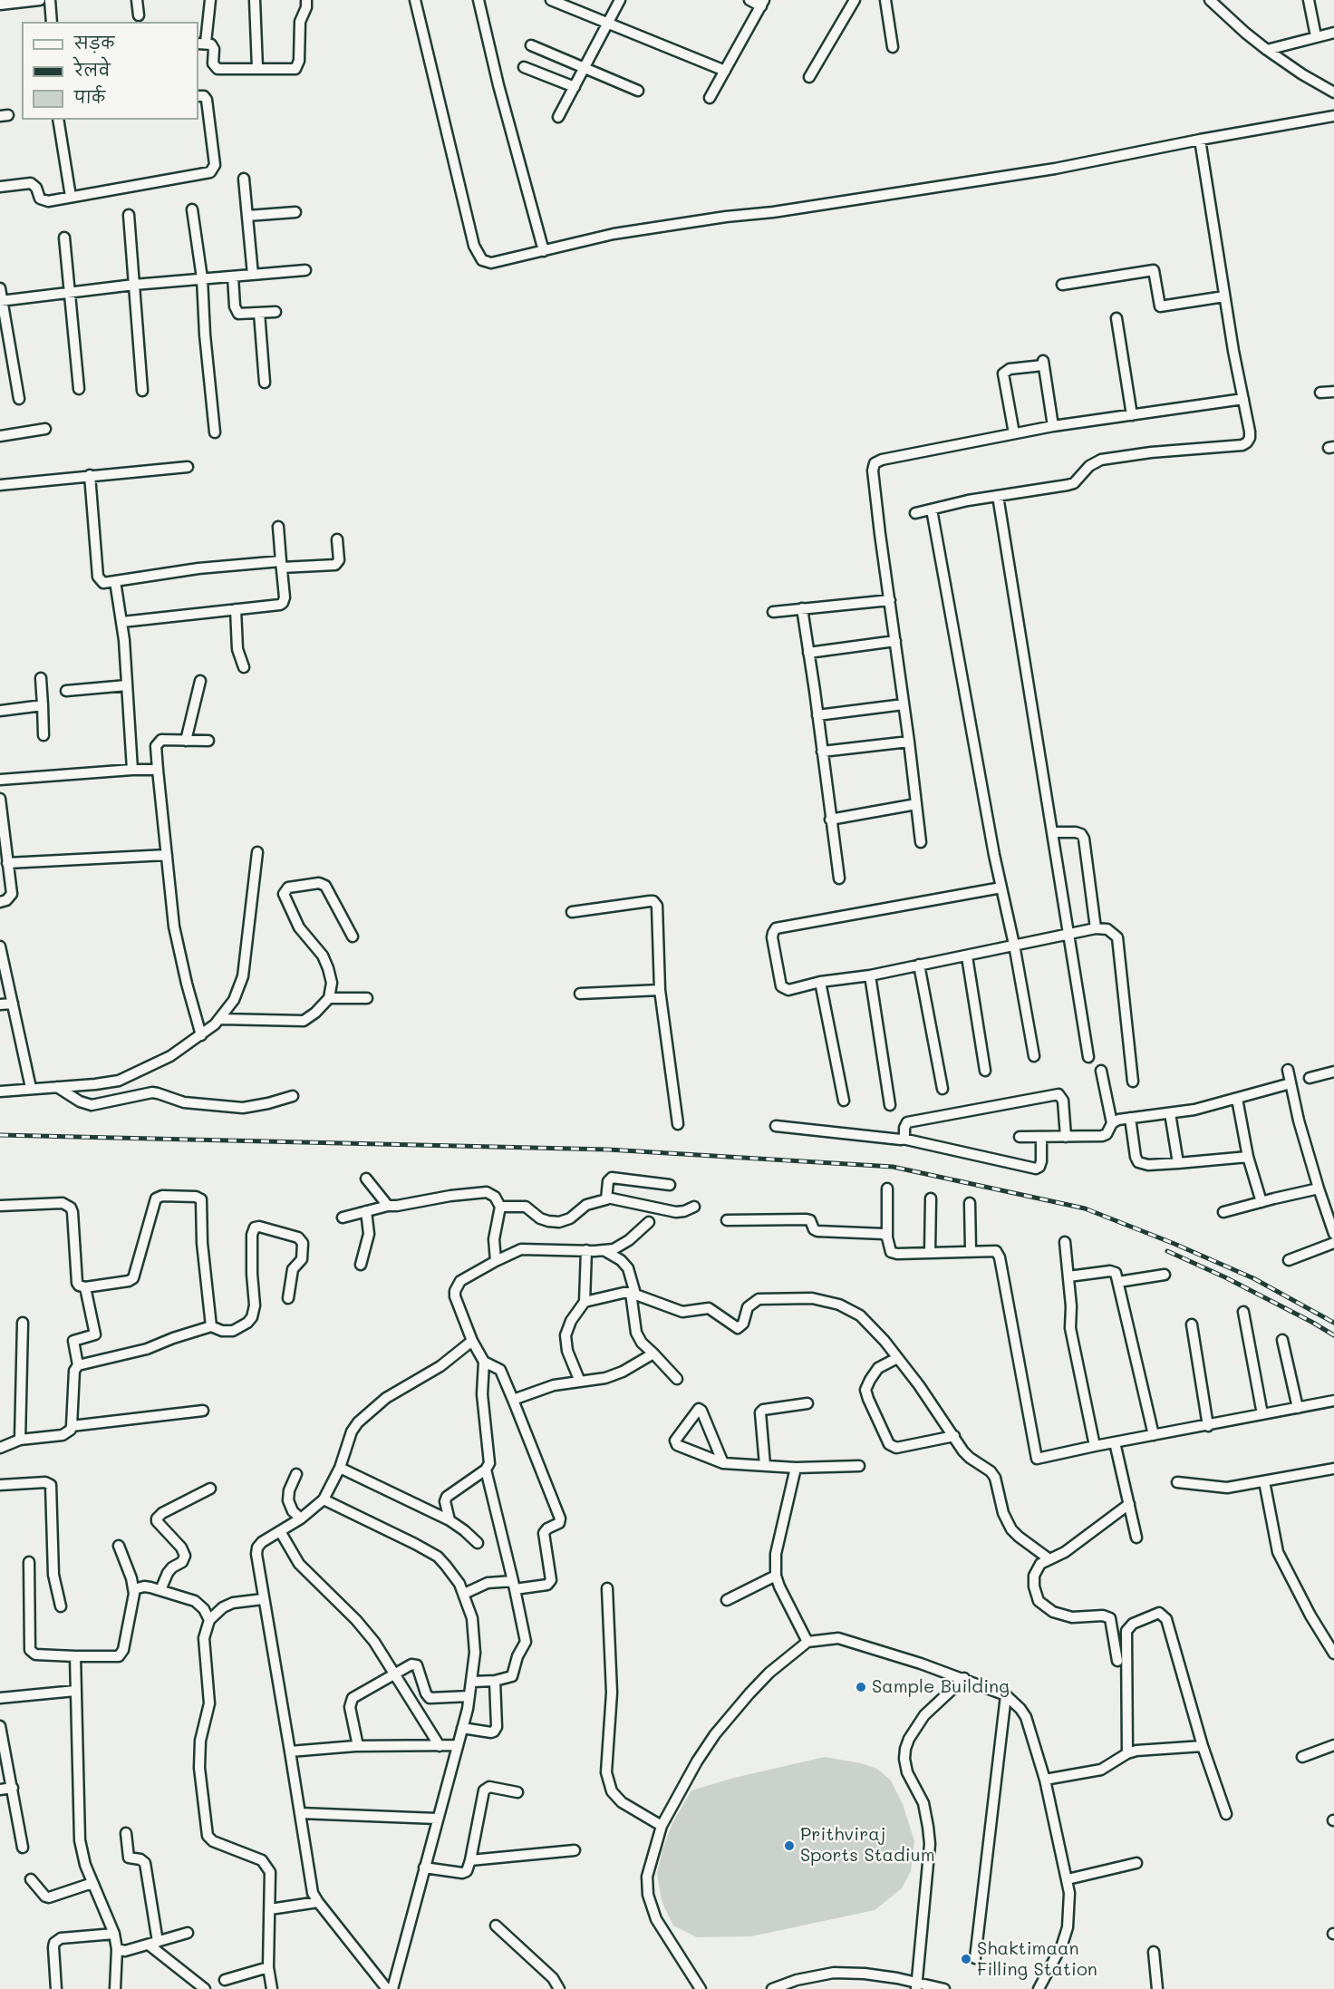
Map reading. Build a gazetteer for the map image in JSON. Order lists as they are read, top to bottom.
{
  "places": ["Sample Building", "Prithviraj Sports Stadium", "Shaktimaan Filling Station"],
  "legend": ["सड़क", "रेलवे", "पार्क"]
}
